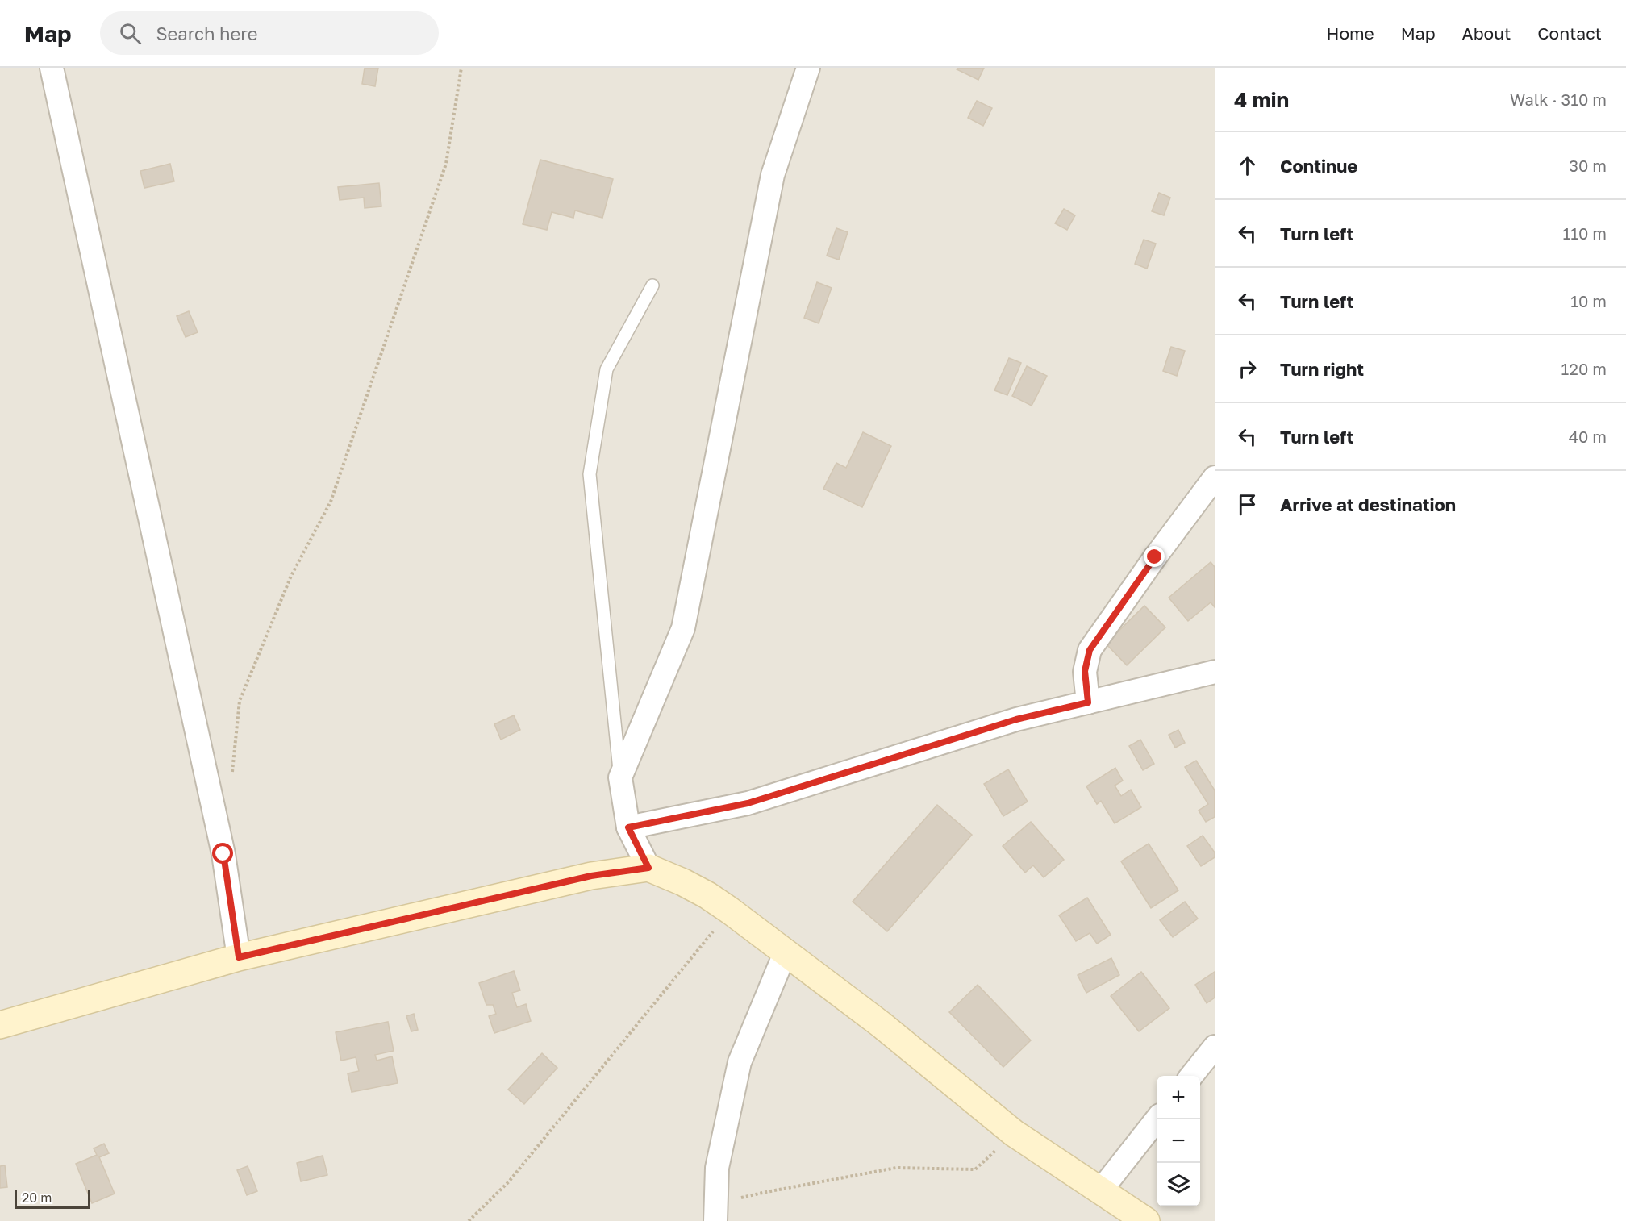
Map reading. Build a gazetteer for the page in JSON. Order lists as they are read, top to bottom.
{
  "scale_bar": "20 m",
  "page": {
    "header": "Map",
    "search": "Search here",
    "nav": [
      "Home",
      "Map",
      "About",
      "Contact"
    ],
    "heading": ["4 min", "Walk · 310 m"],
    "list": [
      ["Continue", "30 m"],
      ["Turn left", "110 m"],
      ["Turn left", "10 m"],
      ["Turn right", "120 m"],
      ["Turn left", "40 m"],
      "Arrive at destination"
    ],
    "map_buttons": ["+", "−"],
    "scale": "20 m"
  }
}
